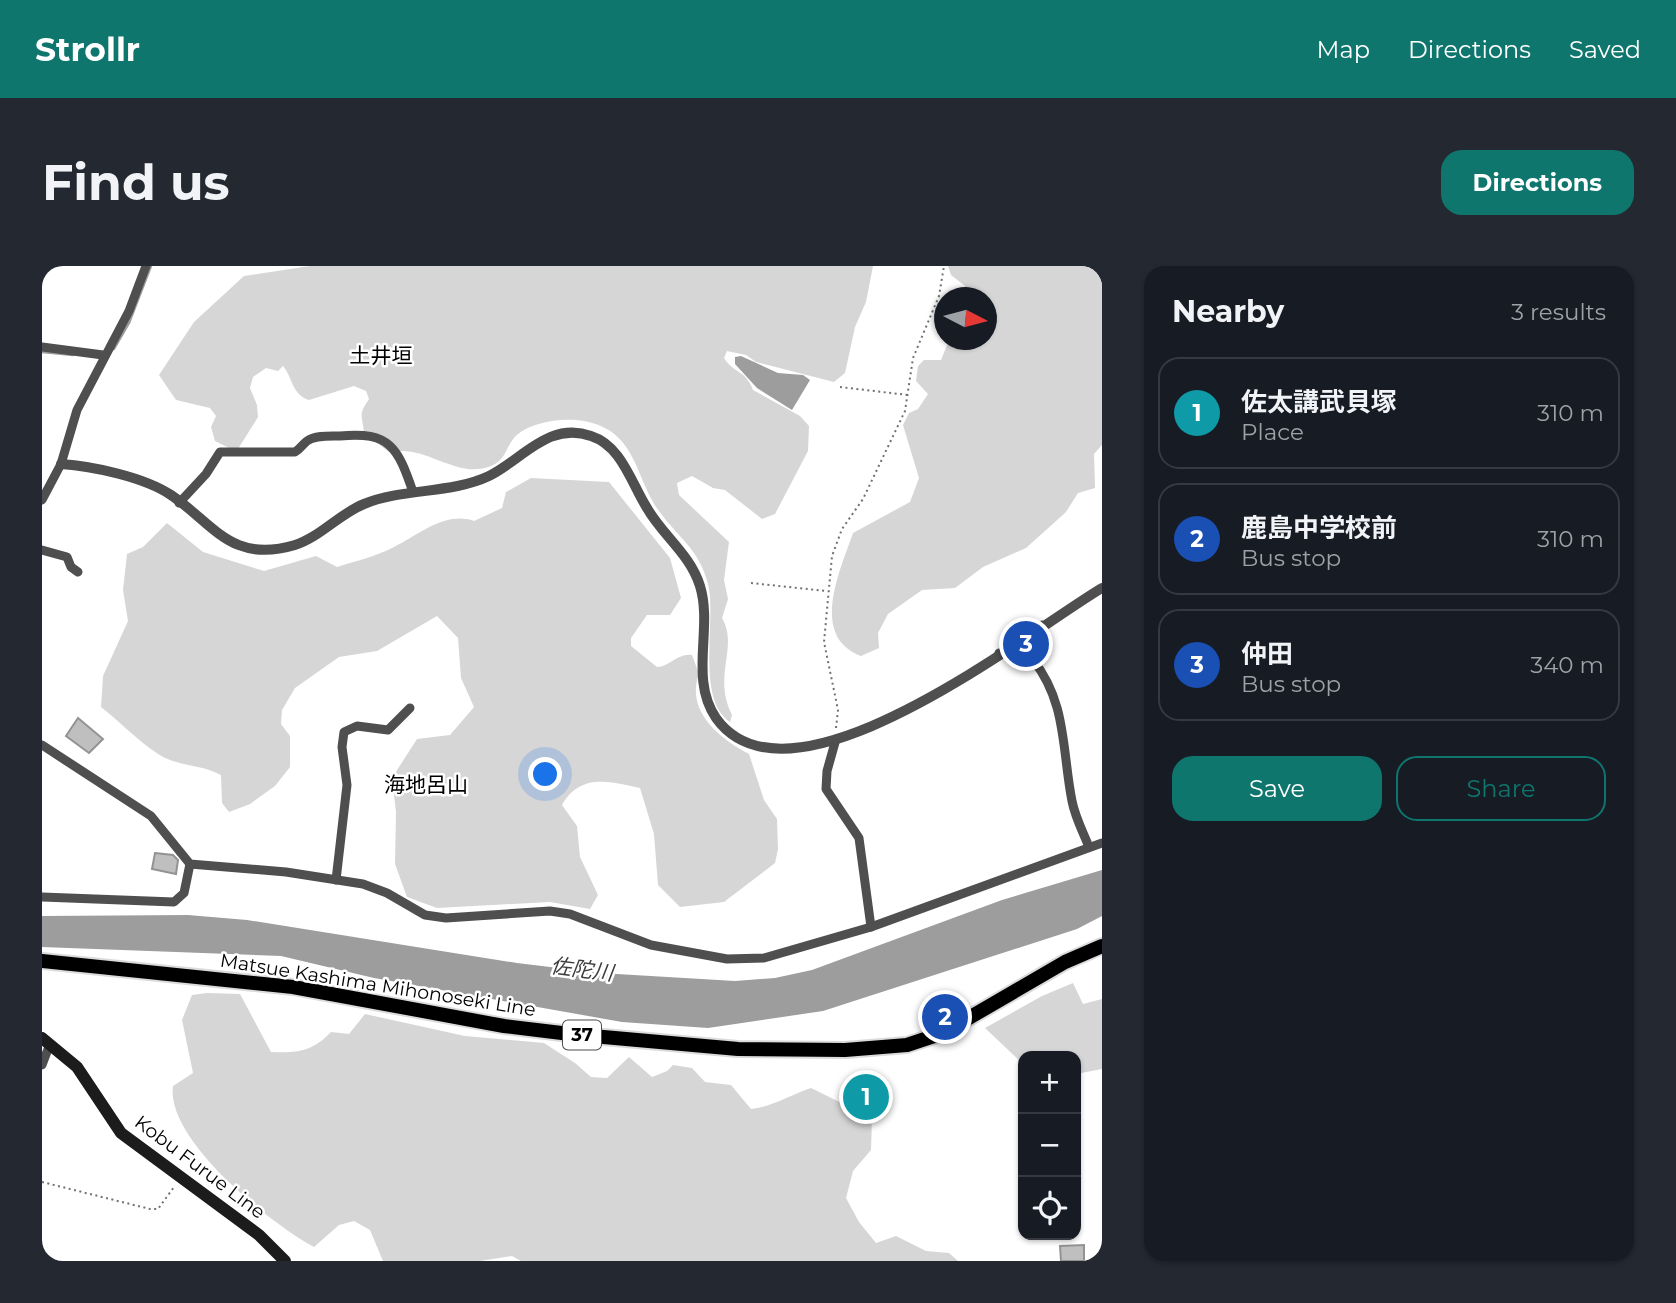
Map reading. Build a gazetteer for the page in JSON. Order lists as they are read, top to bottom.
{
  "streets": {
    "main road": ["Matsue Kashima Mihonoseki Line", "37", "Kobu Furue Line"]
  },
  "districts": ["土井垣", "海地呂山"],
  "water": ["佐陀川"],
  "north": "right",
  "page": {
    "header": "Strollr",
    "nav": ["Map", "Directions", "Saved"],
    "buttons": [
      "Directions",
      ["Save", "Share"]
    ],
    "title": "Find us",
    "heading": ["Nearby", "3 results"],
    "list": [
      {
        "mark": "1",
        "name": "佐太講武貝塚",
        "note": "Place",
        "value": "310 m"
      },
      {
        "mark": "2",
        "name": "鹿島中学校前",
        "note": "Bus stop",
        "value": "310 m"
      },
      {
        "mark": "3",
        "name": "仲田",
        "note": "Bus stop",
        "value": "340 m"
      }
    ],
    "pins": ["3", "2", "1"],
    "map_buttons": ["+", "−"]
  }
}
